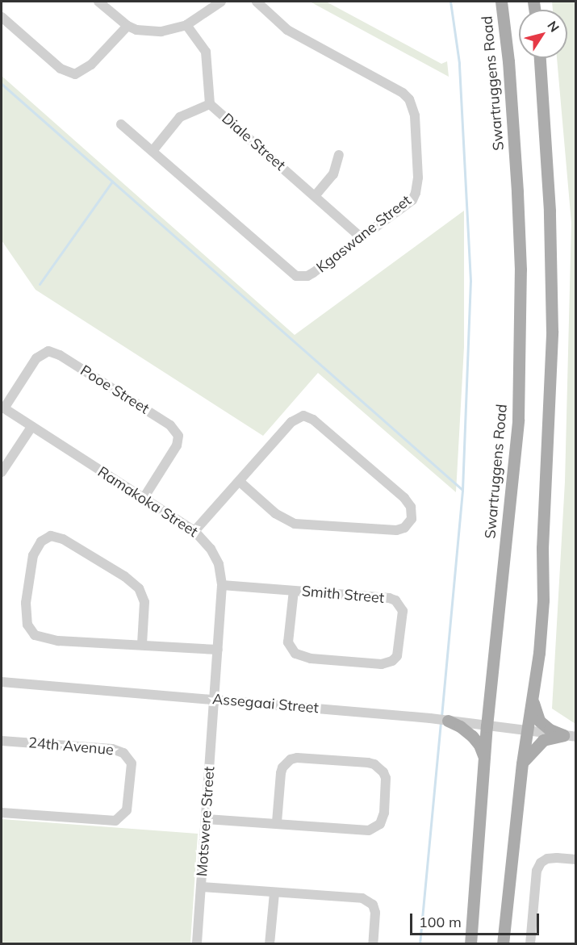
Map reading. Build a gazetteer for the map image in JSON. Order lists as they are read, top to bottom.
{
  "streets": {
    "main road": ["Swartruggens Road"],
    "street": [
      "Diale Street",
      "Kgaswane Street",
      "Pooe Street",
      "Ramakoka Street",
      "Smith Street",
      "Assegaai Street",
      "24th Avenue",
      "Motswere Street"
    ]
  },
  "crossings": [
    ["Swartruggens Road", "Assegaai Street"],
    ["Diale Street", "Kgaswane Street"],
    ["Pooe Street", "Ramakoka Street"],
    ["Ramakoka Street", "Smith Street"],
    ["Ramakoka Street", "Assegaai Street"],
    ["Ramakoka Street", "Motswere Street"],
    ["Assegaai Street", "Motswere Street"]
  ],
  "scale_bar": "100 m",
  "north": "top right"
}
